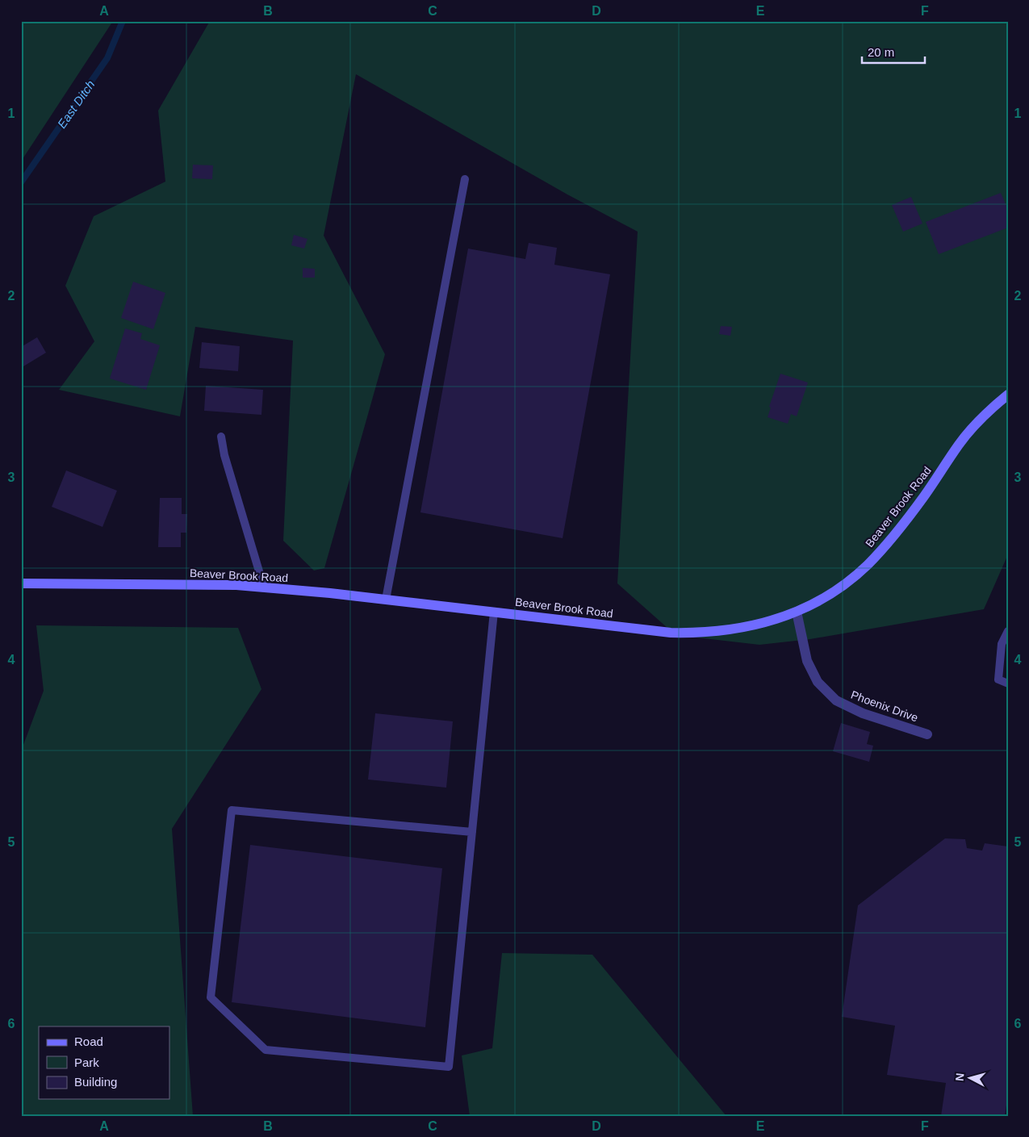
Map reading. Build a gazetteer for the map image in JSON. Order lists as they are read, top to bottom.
{
  "streets": {
    "street": ["Beaver Brook Road", "Phoenix Drive"]
  },
  "crossings": [
    ["Beaver Brook Road", "Phoenix Drive"]
  ],
  "water": ["East Ditch"],
  "legend": ["Road", "Park", "Building"],
  "scale_bar": "20 m",
  "north": "left",
  "grid": {
    "columns": [
      "A",
      "B",
      "C",
      "D",
      "E",
      "F"
    ],
    "rows": [
      "1",
      "2",
      "3",
      "4",
      "5",
      "6"
    ]
  }
}
